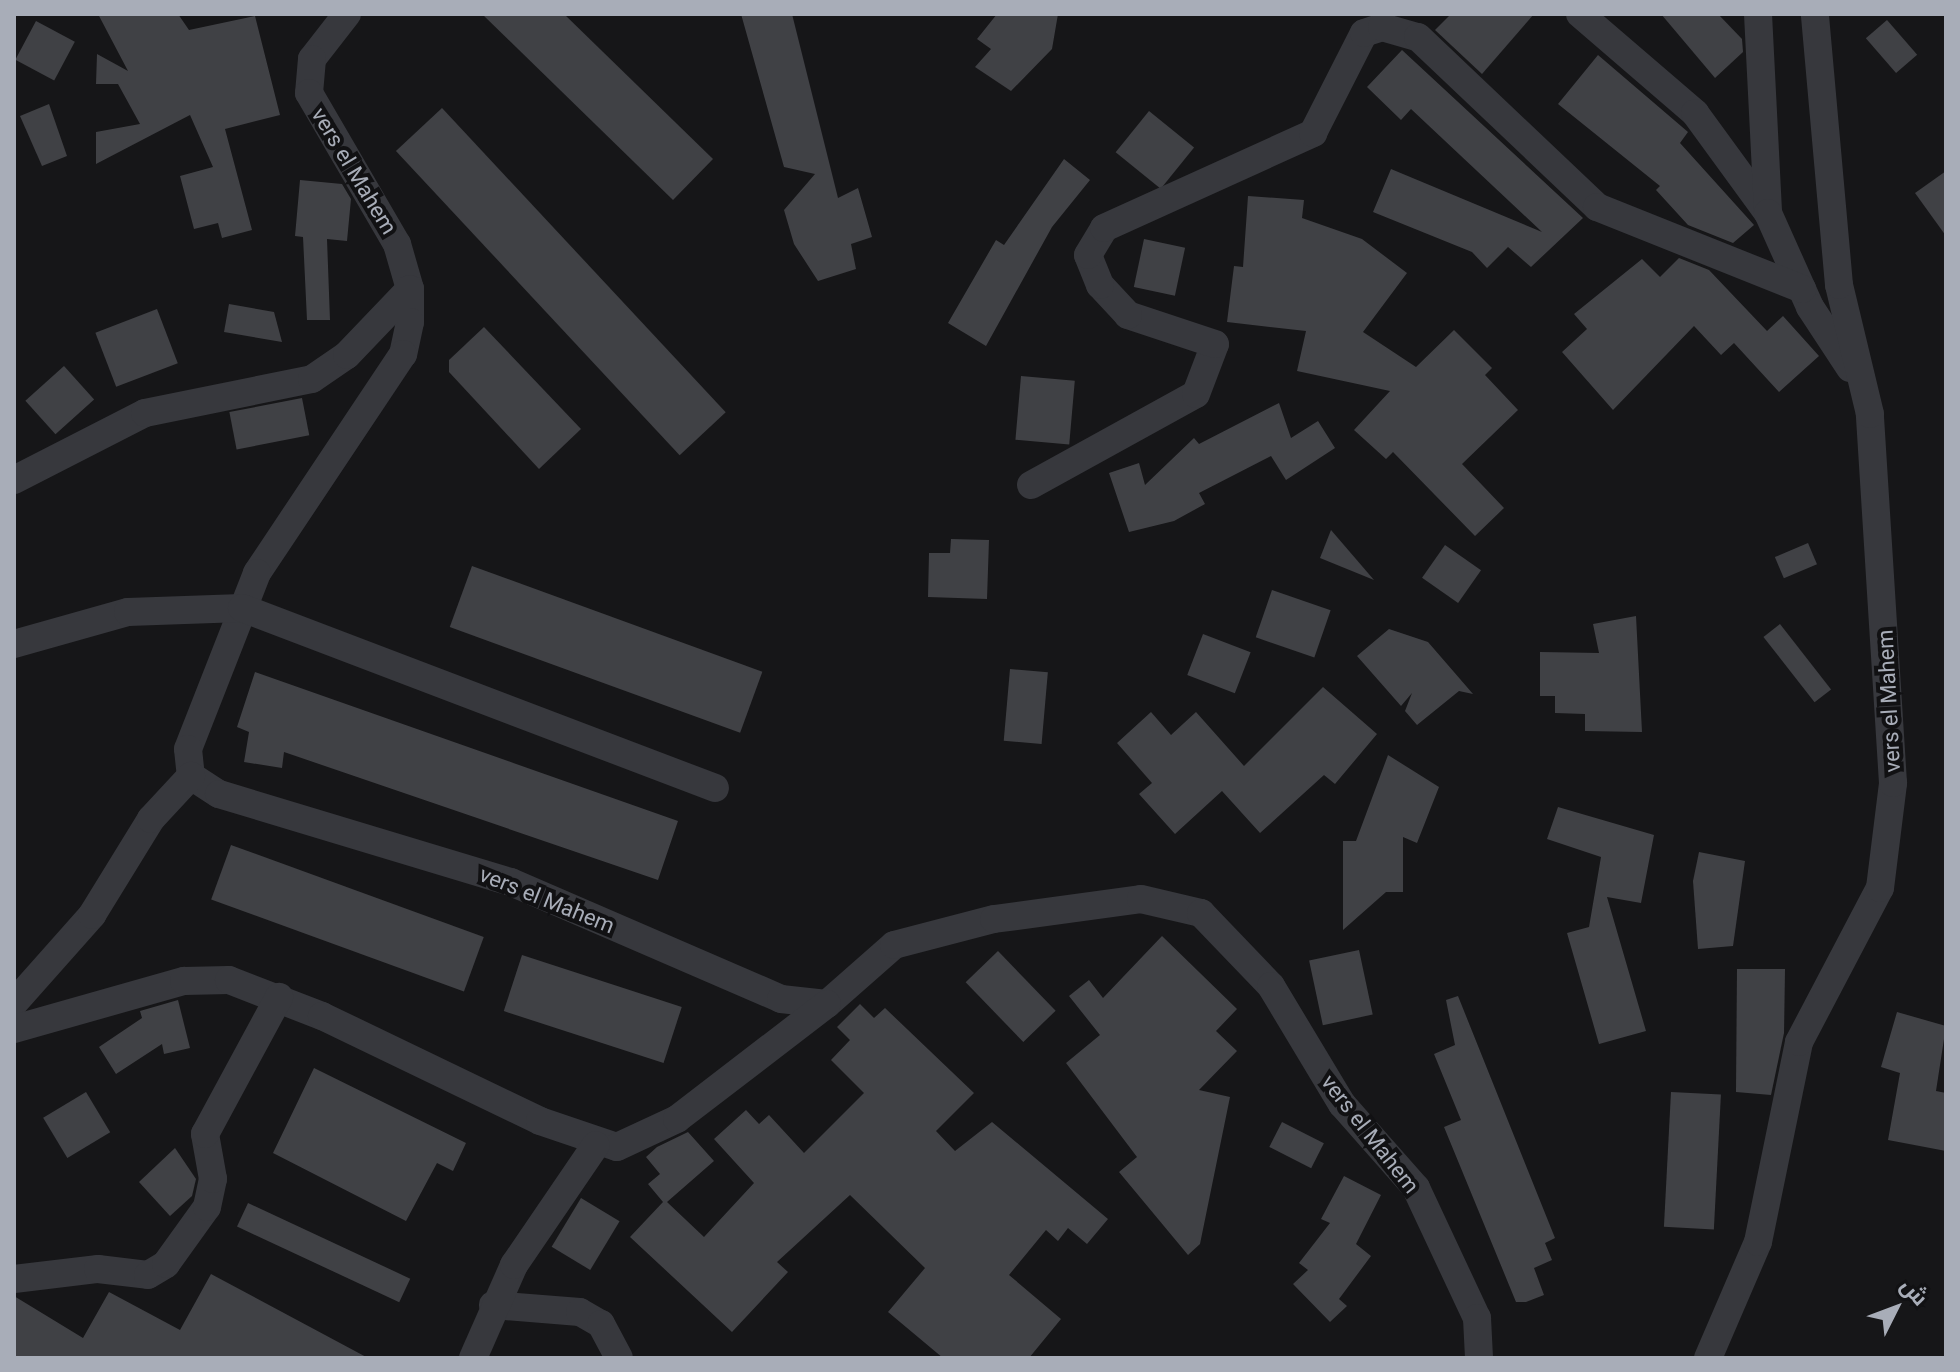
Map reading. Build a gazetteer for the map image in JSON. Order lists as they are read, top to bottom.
{
  "streets": {
    "street": ["vers el Mahem"]
  },
  "north": "top right"
}
